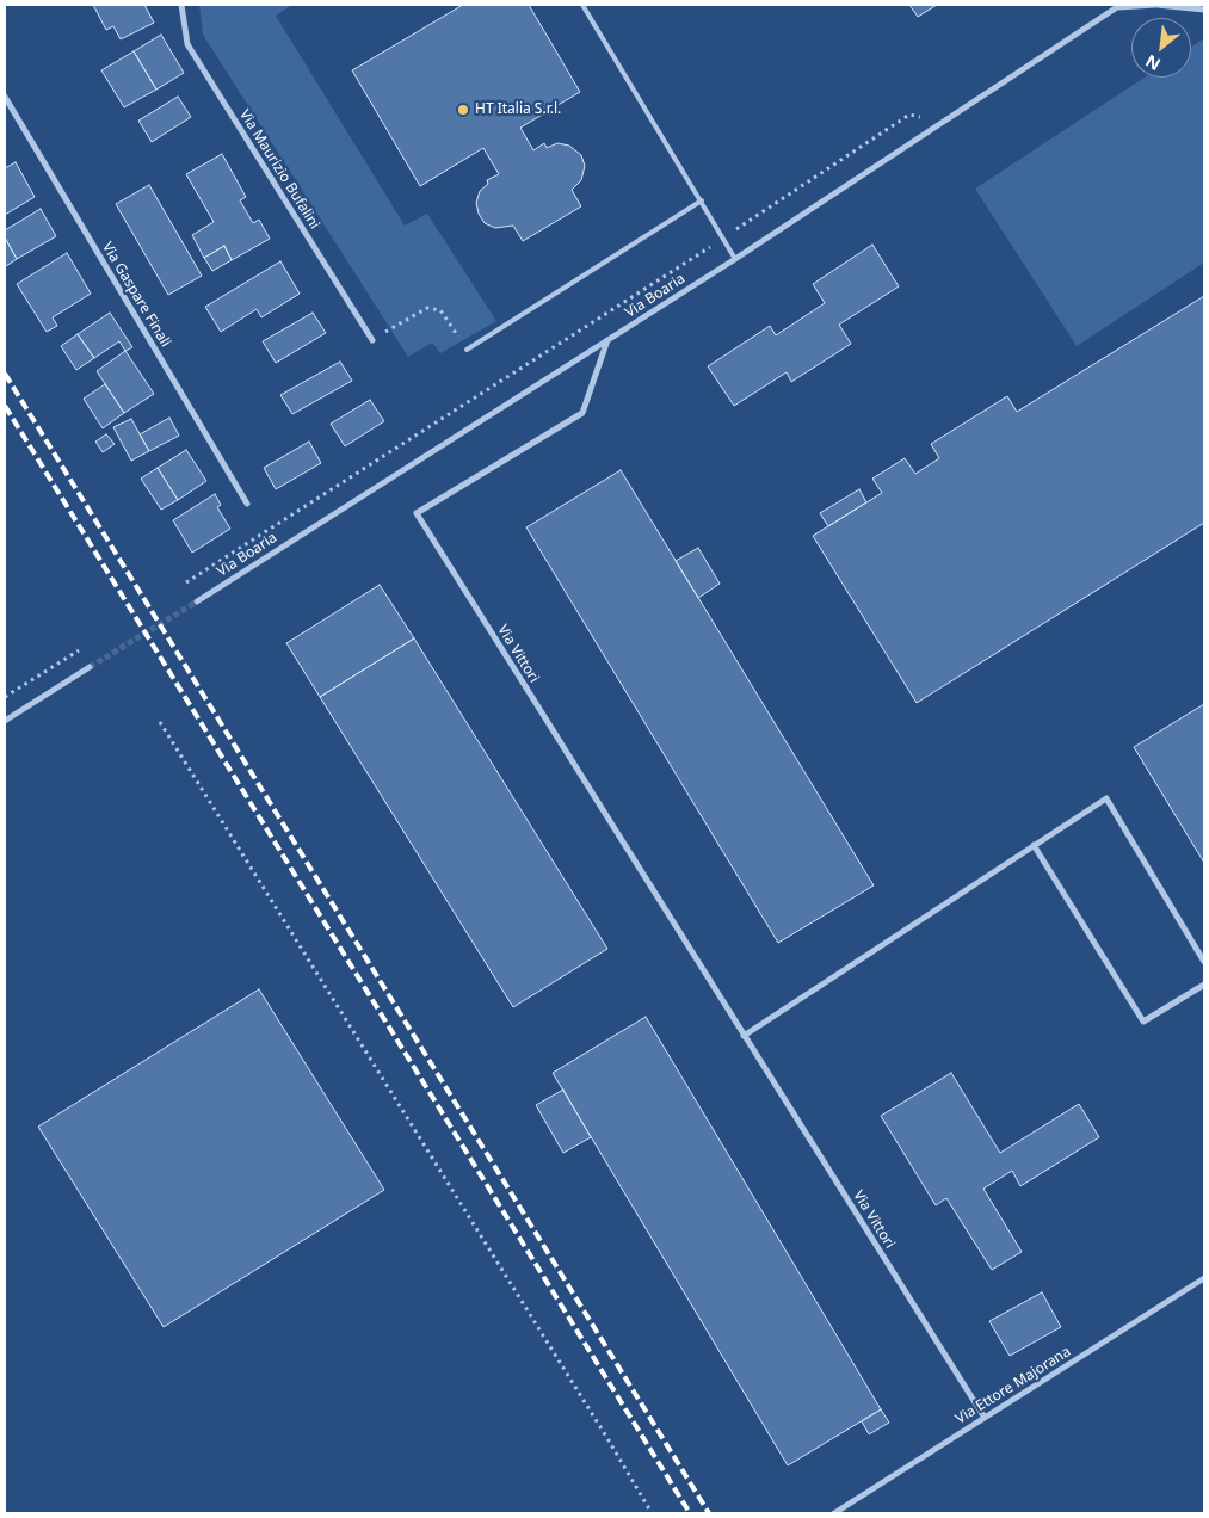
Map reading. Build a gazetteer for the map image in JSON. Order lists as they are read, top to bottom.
{
  "streets": {
    "street": [
      "Via Maurizio Bufalini",
      "Via Gaspare Finali",
      "Via Boaria",
      "Via Vittori",
      "Via Ettore Majorana"
    ]
  },
  "crossings": [
    ["Via Boaria", "Via Vittori"],
    ["Via Vittori", "Via Ettore Majorana"]
  ],
  "places": ["HT Italia S.r.l."],
  "north": "bottom left"
}
